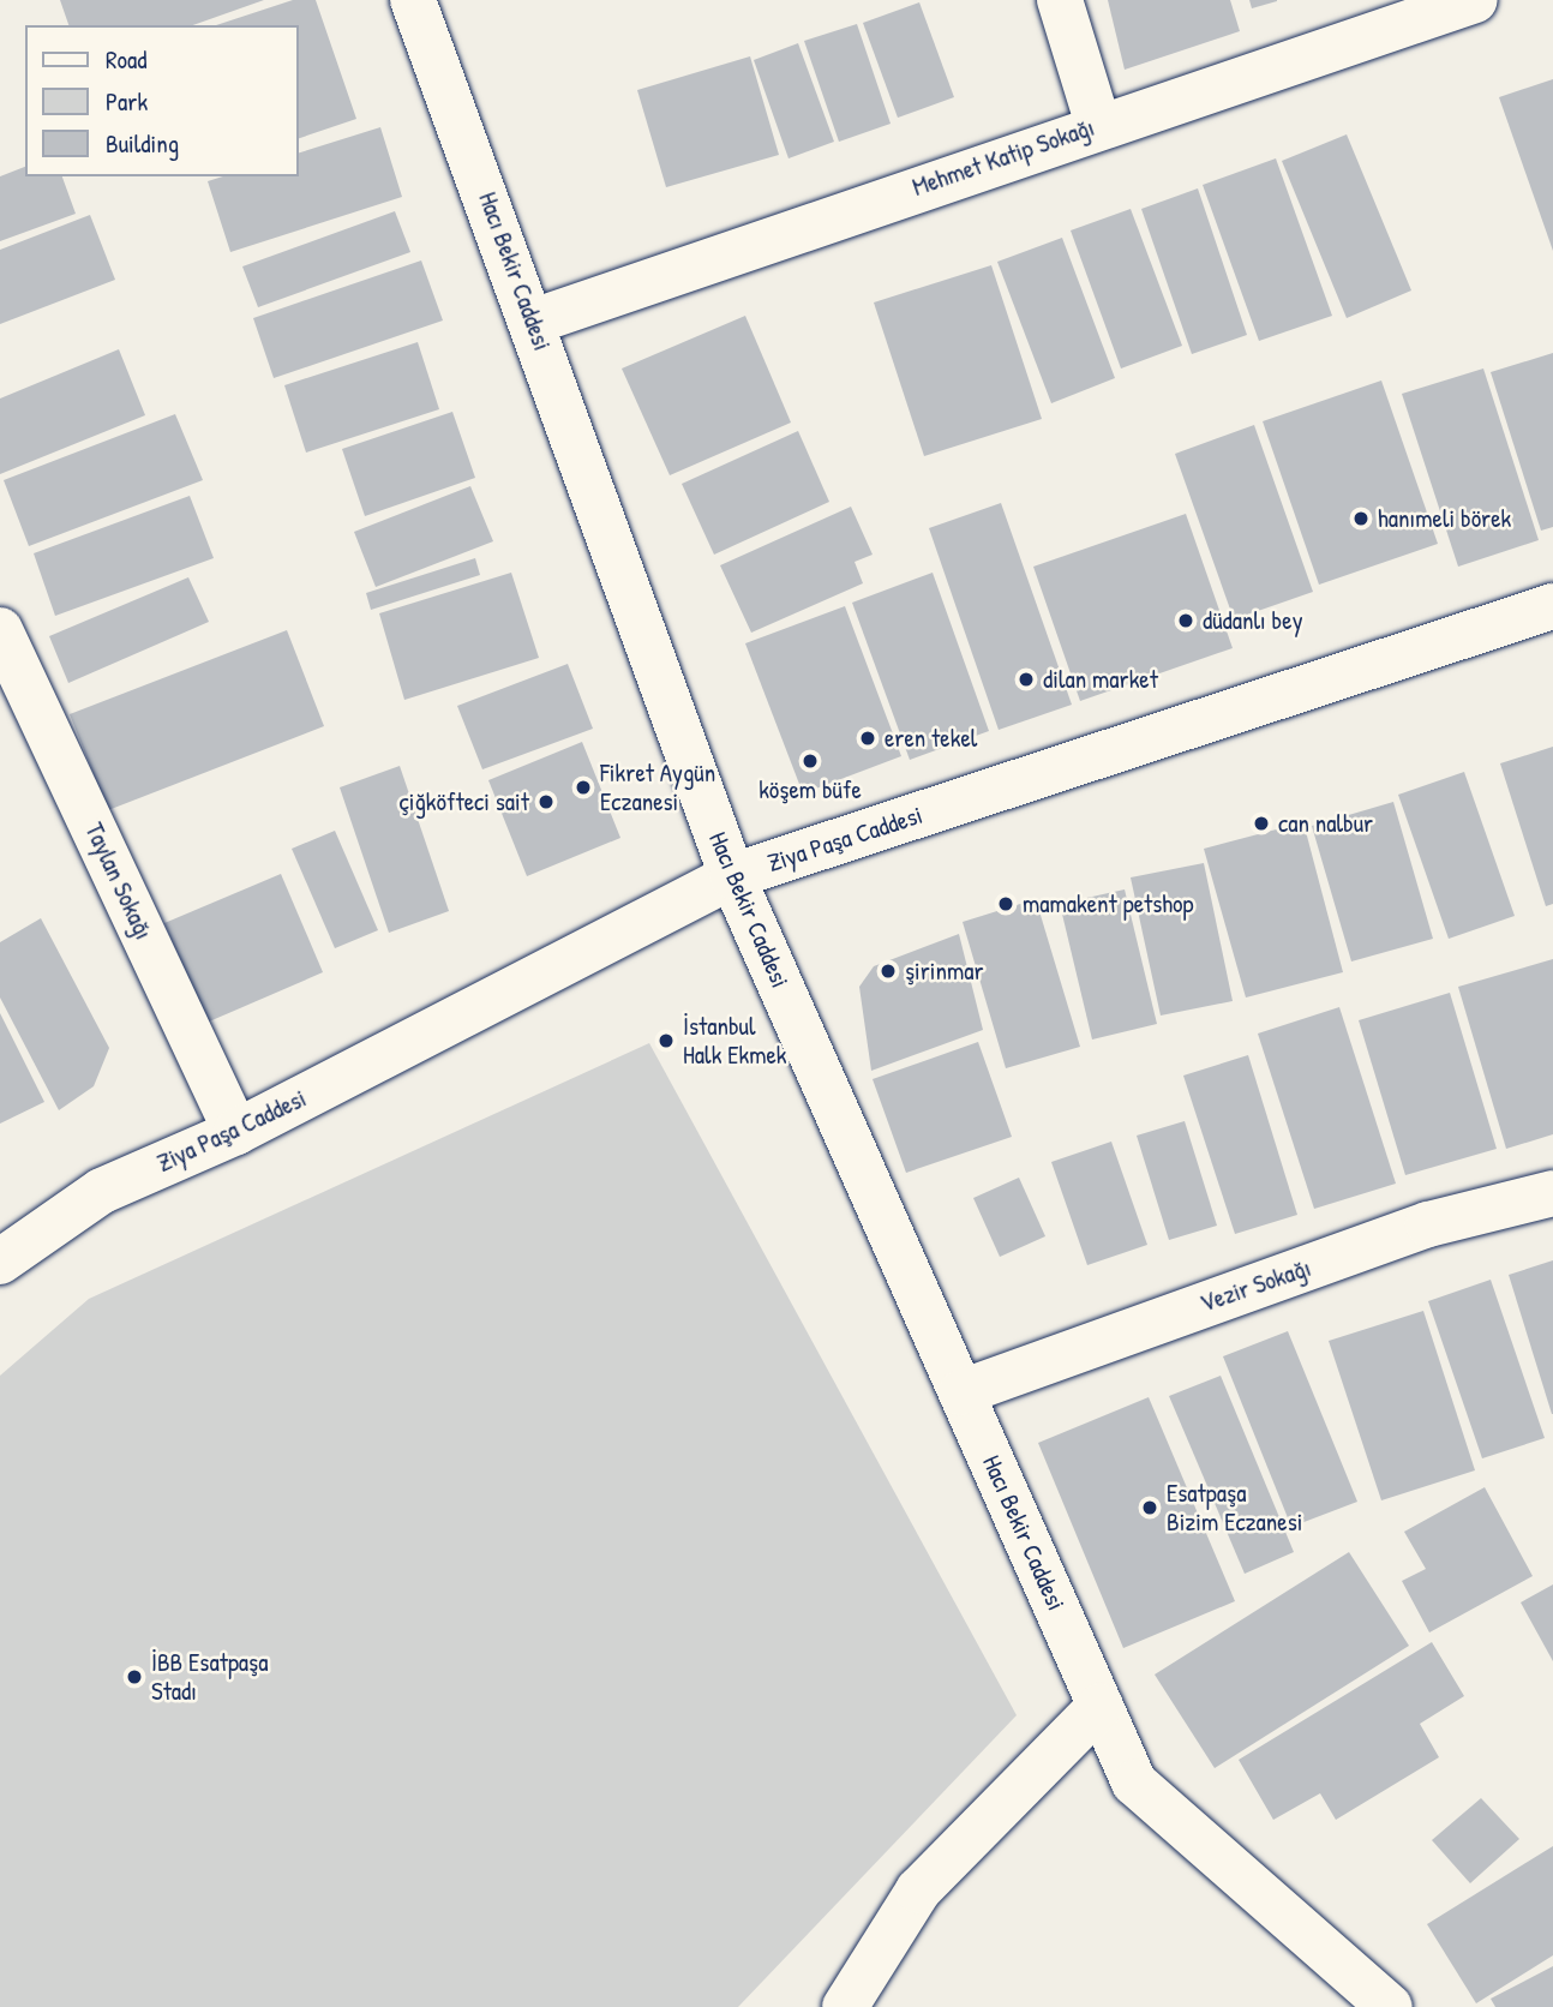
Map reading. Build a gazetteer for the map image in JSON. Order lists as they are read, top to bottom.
{
  "streets": {
    "street": [
      "Mehmet Katip Sokağı",
      "Hacı Bekir Caddesi",
      "Ziya Paşa Caddesi",
      "Taylan Sokağı",
      "Vezir Sokağı"
    ]
  },
  "crossings": [
    ["Mehmet Katip Sokağı", "Hacı Bekir Caddesi"],
    ["Hacı Bekir Caddesi", "Ziya Paşa Caddesi"],
    ["Hacı Bekir Caddesi", "Vezir Sokağı"],
    ["Ziya Paşa Caddesi", "Taylan Sokağı"]
  ],
  "places": [
    "hanımeli börek",
    "düdanlı bey",
    "dilan market",
    "eren tekel",
    "köşem büfe",
    "Fikret Aygün Eczanesi",
    "çiğköfteci sait",
    "can nalbur",
    "mamakent petshop",
    "şirinmar",
    "İstanbul Halk Ekmek",
    "Esatpaşa Bizim Eczanesi",
    "İBB Esatpaşa Stadı"
  ],
  "legend": ["Road", "Park", "Building"]
}
